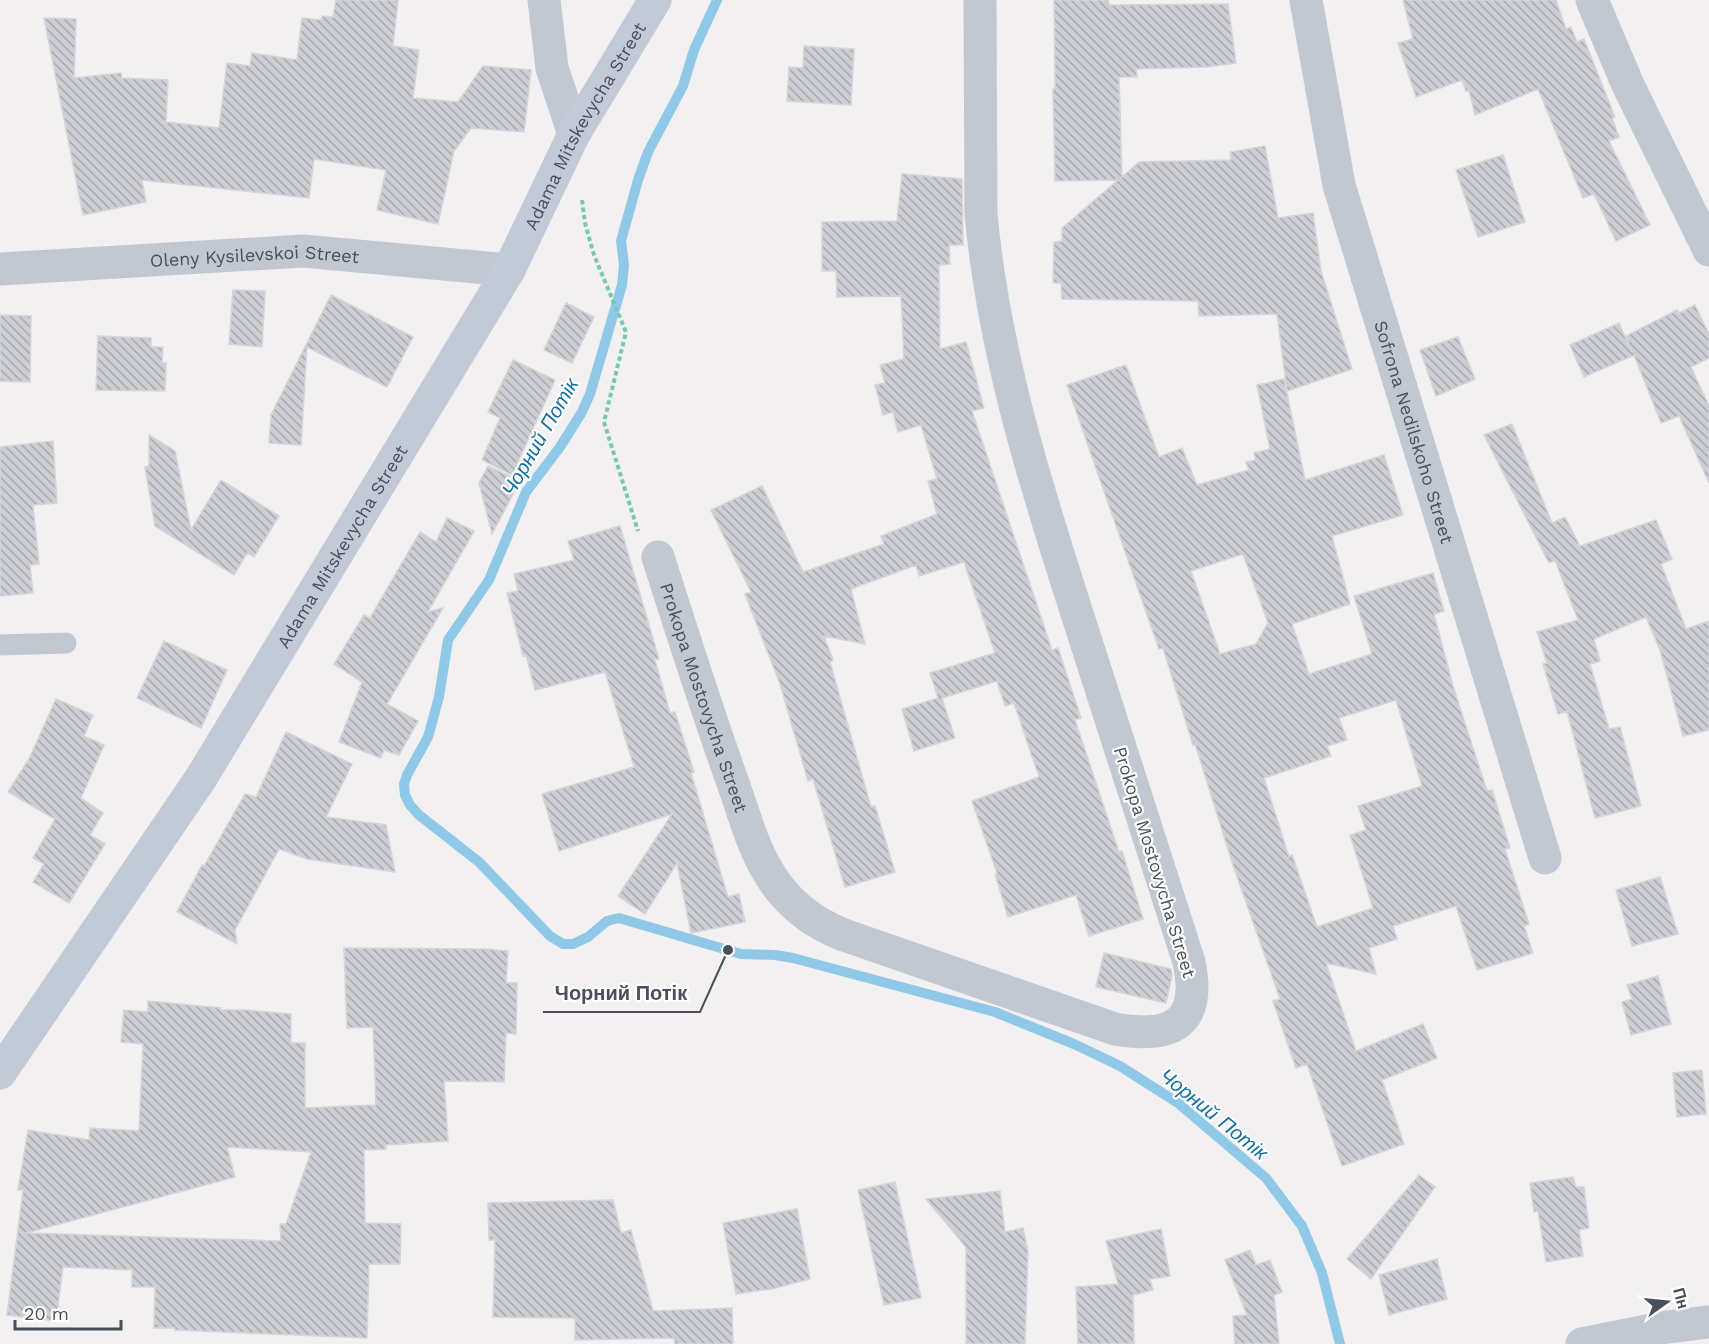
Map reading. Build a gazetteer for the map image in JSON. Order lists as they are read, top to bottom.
{
  "streets": {
    "street": [
      "Adama Mitskevycha Street",
      "Oleny Kysilevskoi Street",
      "Sofrona Nedilskoho Street",
      "Prokopa Mostovycha Street"
    ]
  },
  "crossings": [
    ["Adama Mitskevycha Street", "Oleny Kysilevskoi Street"]
  ],
  "water": ["Чорний Потік"],
  "places": ["Чорний Потік"],
  "scale_bar": "20 m",
  "north": "right"
}
